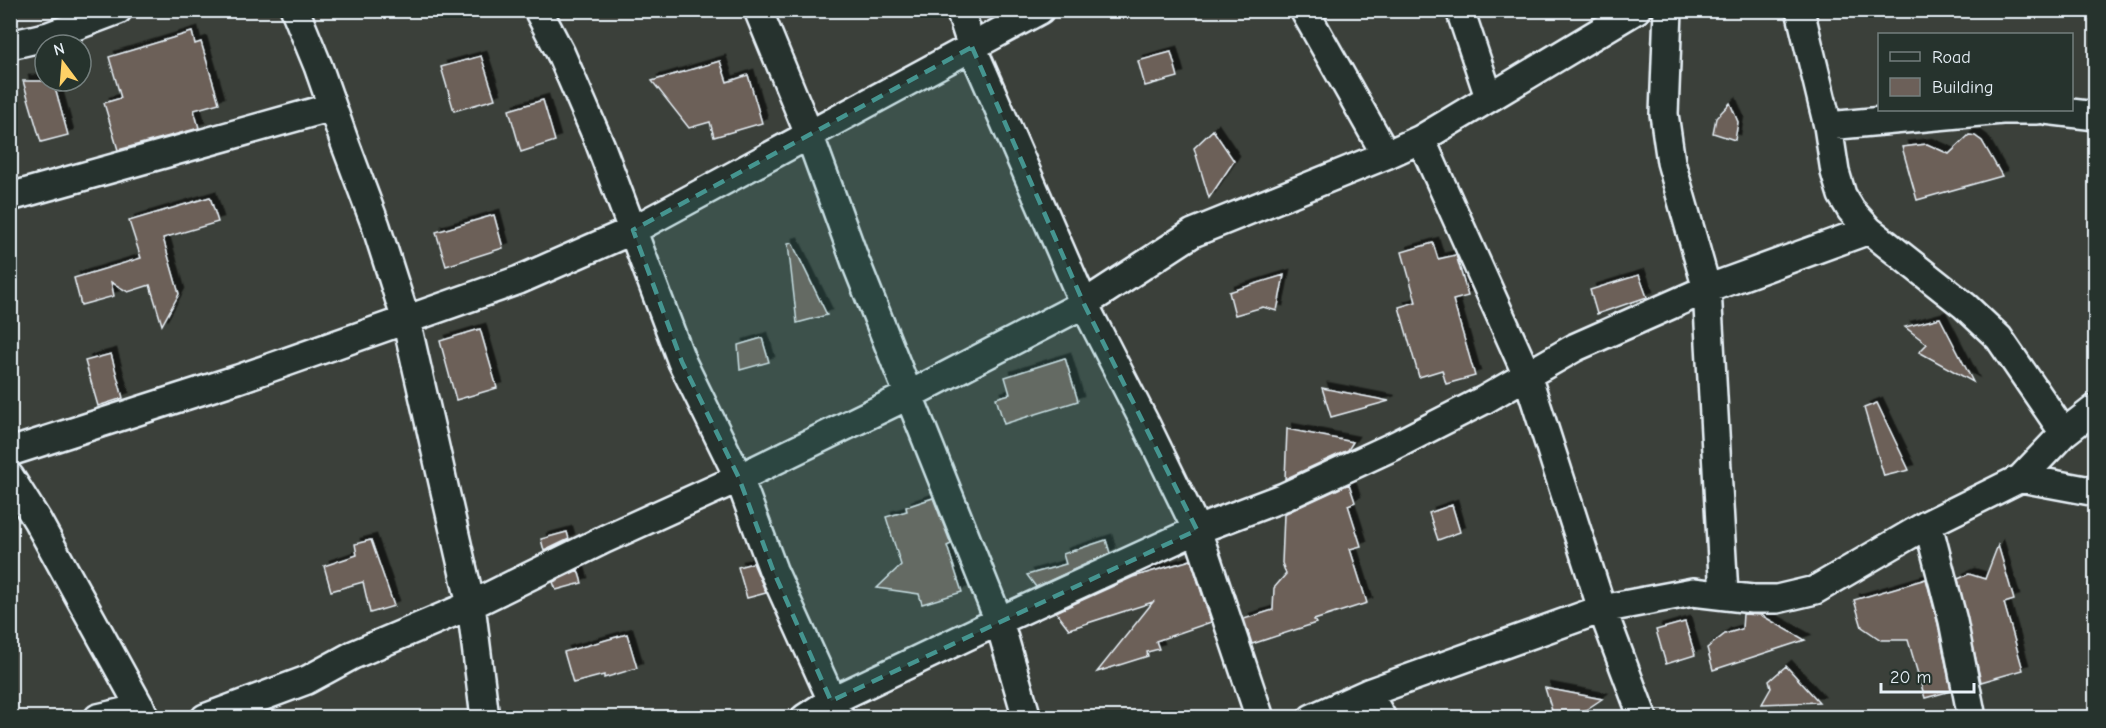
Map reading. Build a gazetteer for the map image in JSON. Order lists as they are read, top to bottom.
{
  "legend": ["Road", "Building"],
  "scale_bar": "20 m",
  "north": "top"
}
